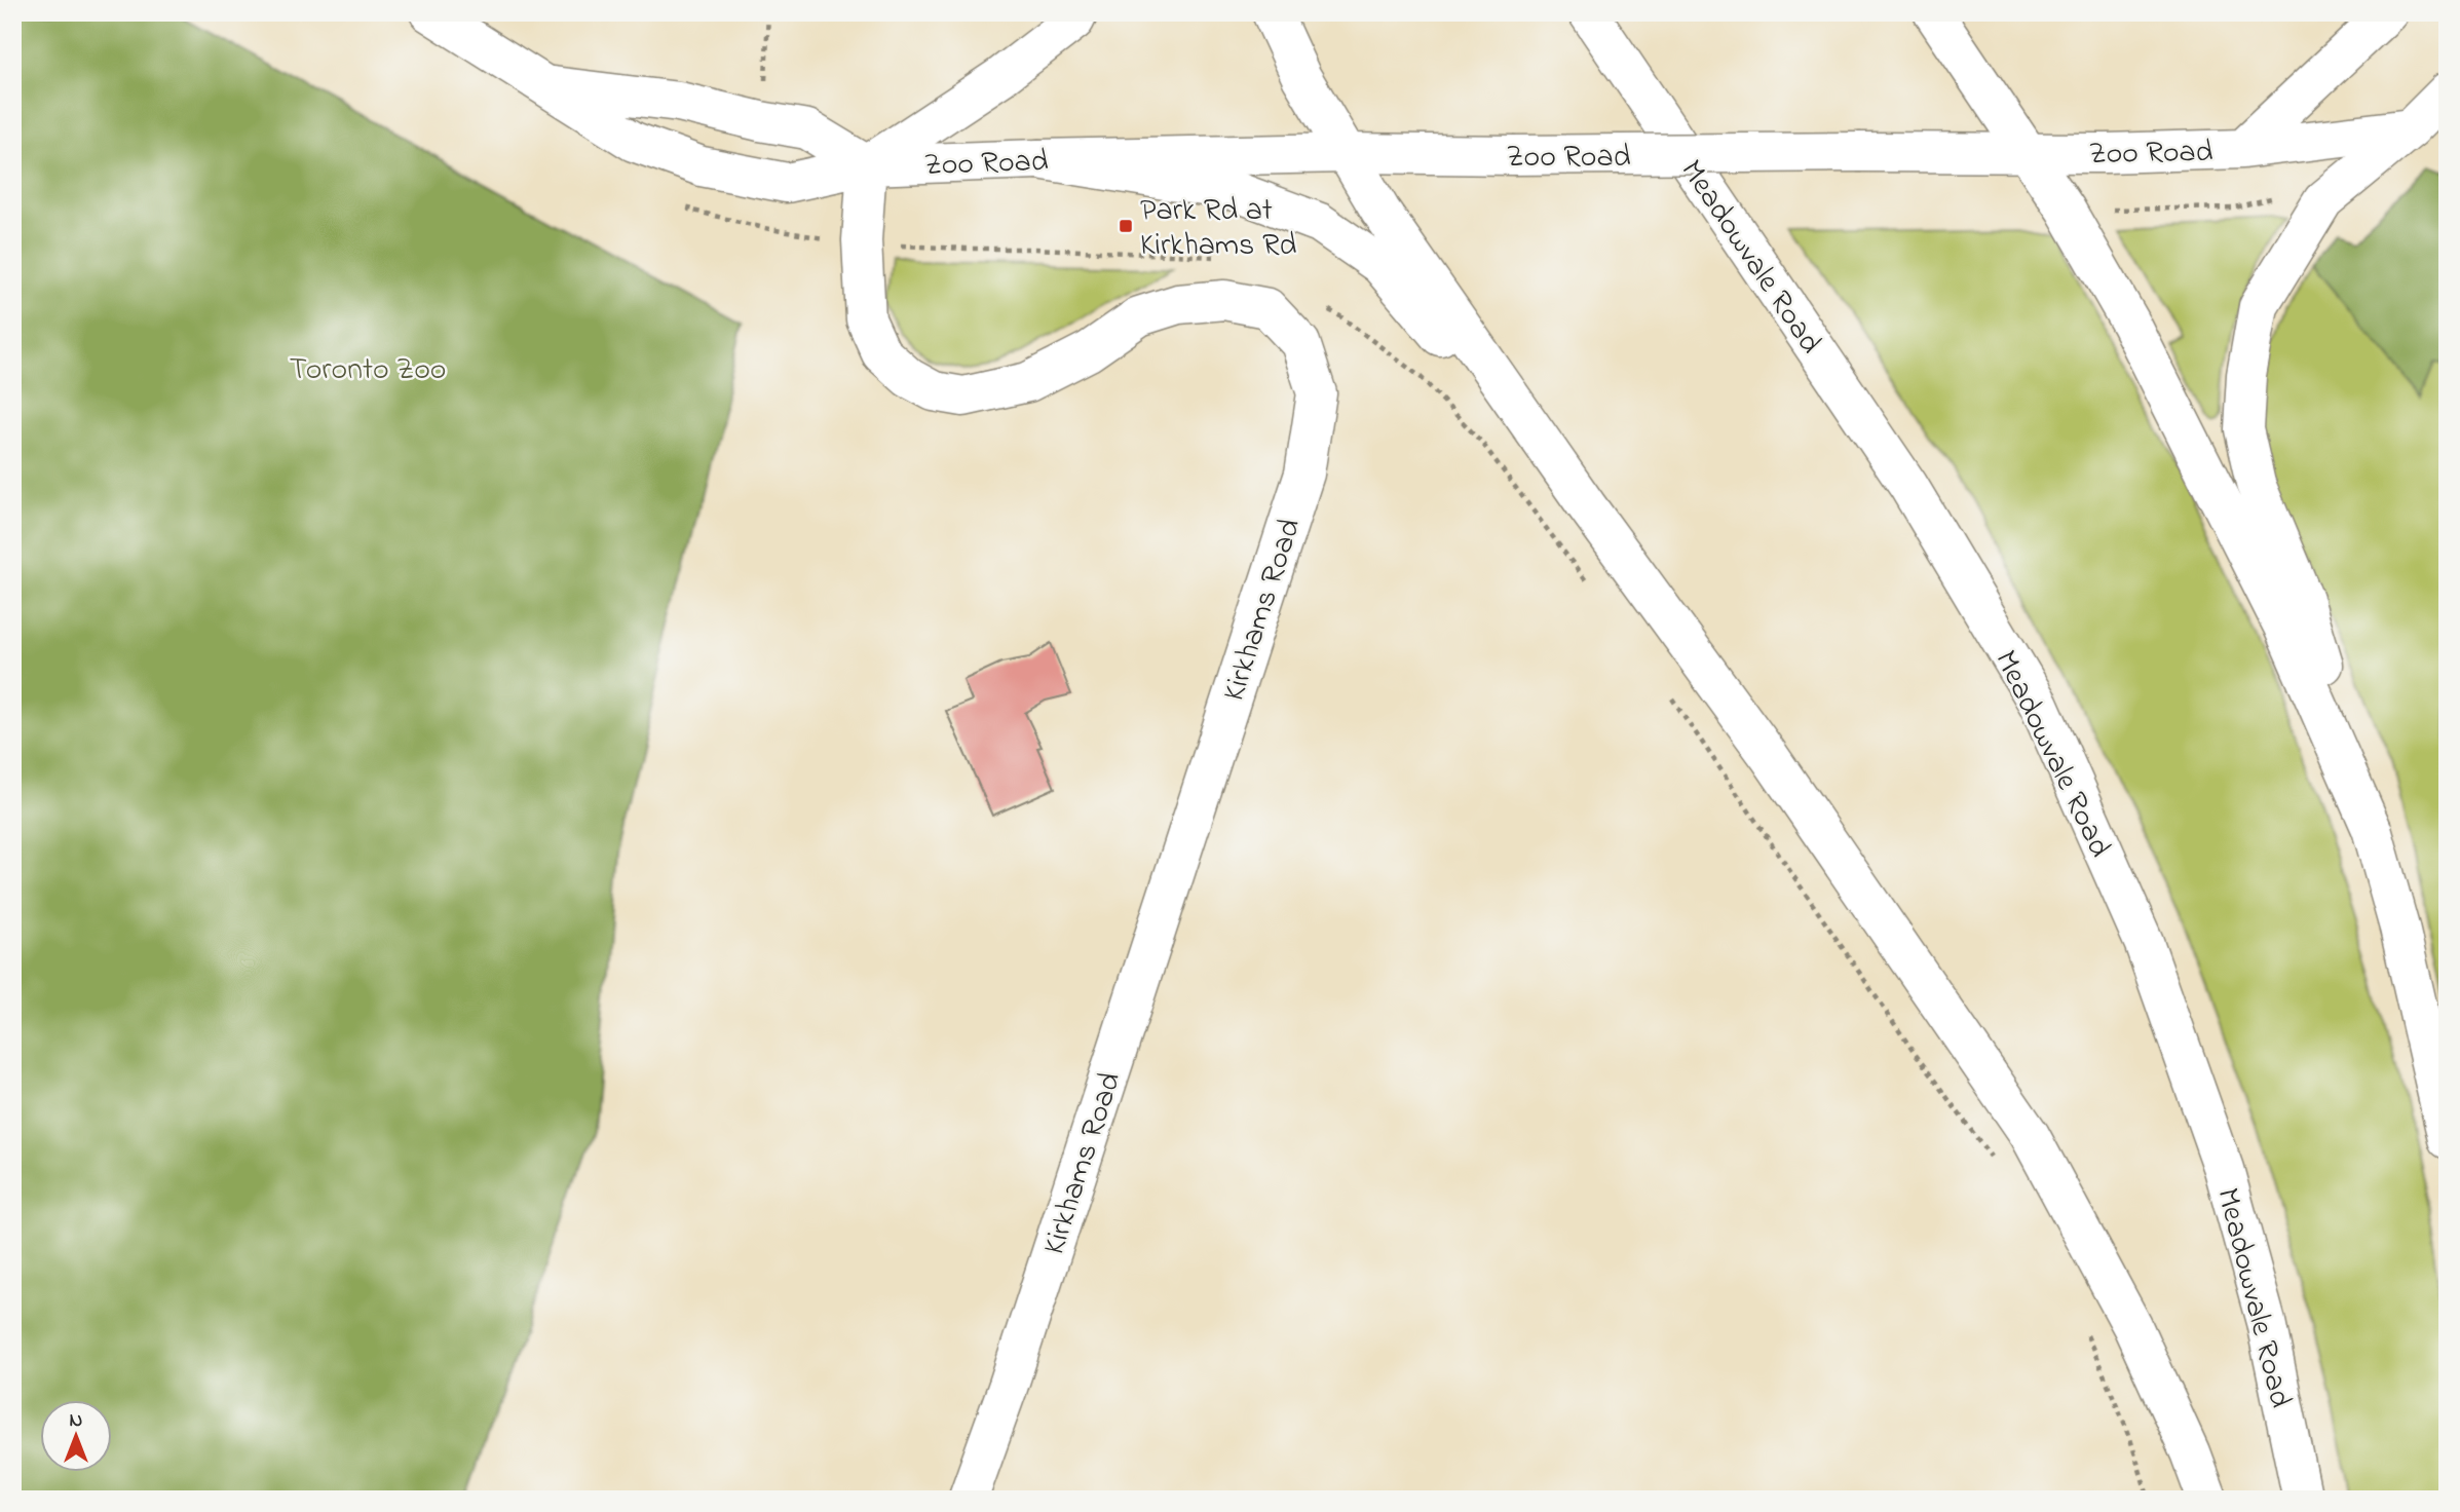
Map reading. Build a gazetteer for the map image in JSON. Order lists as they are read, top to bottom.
{
  "streets": {
    "main road": ["Zoo Road", "Meadowvale Road", "Kirkhams Road"]
  },
  "crossings": [
    ["Zoo Road", "Kirkhams Road"]
  ],
  "parks": ["Toronto Zoo"],
  "places": {
    "transit": ["Park Rd at Kirkhams Rd"]
  },
  "north": "top"
}
